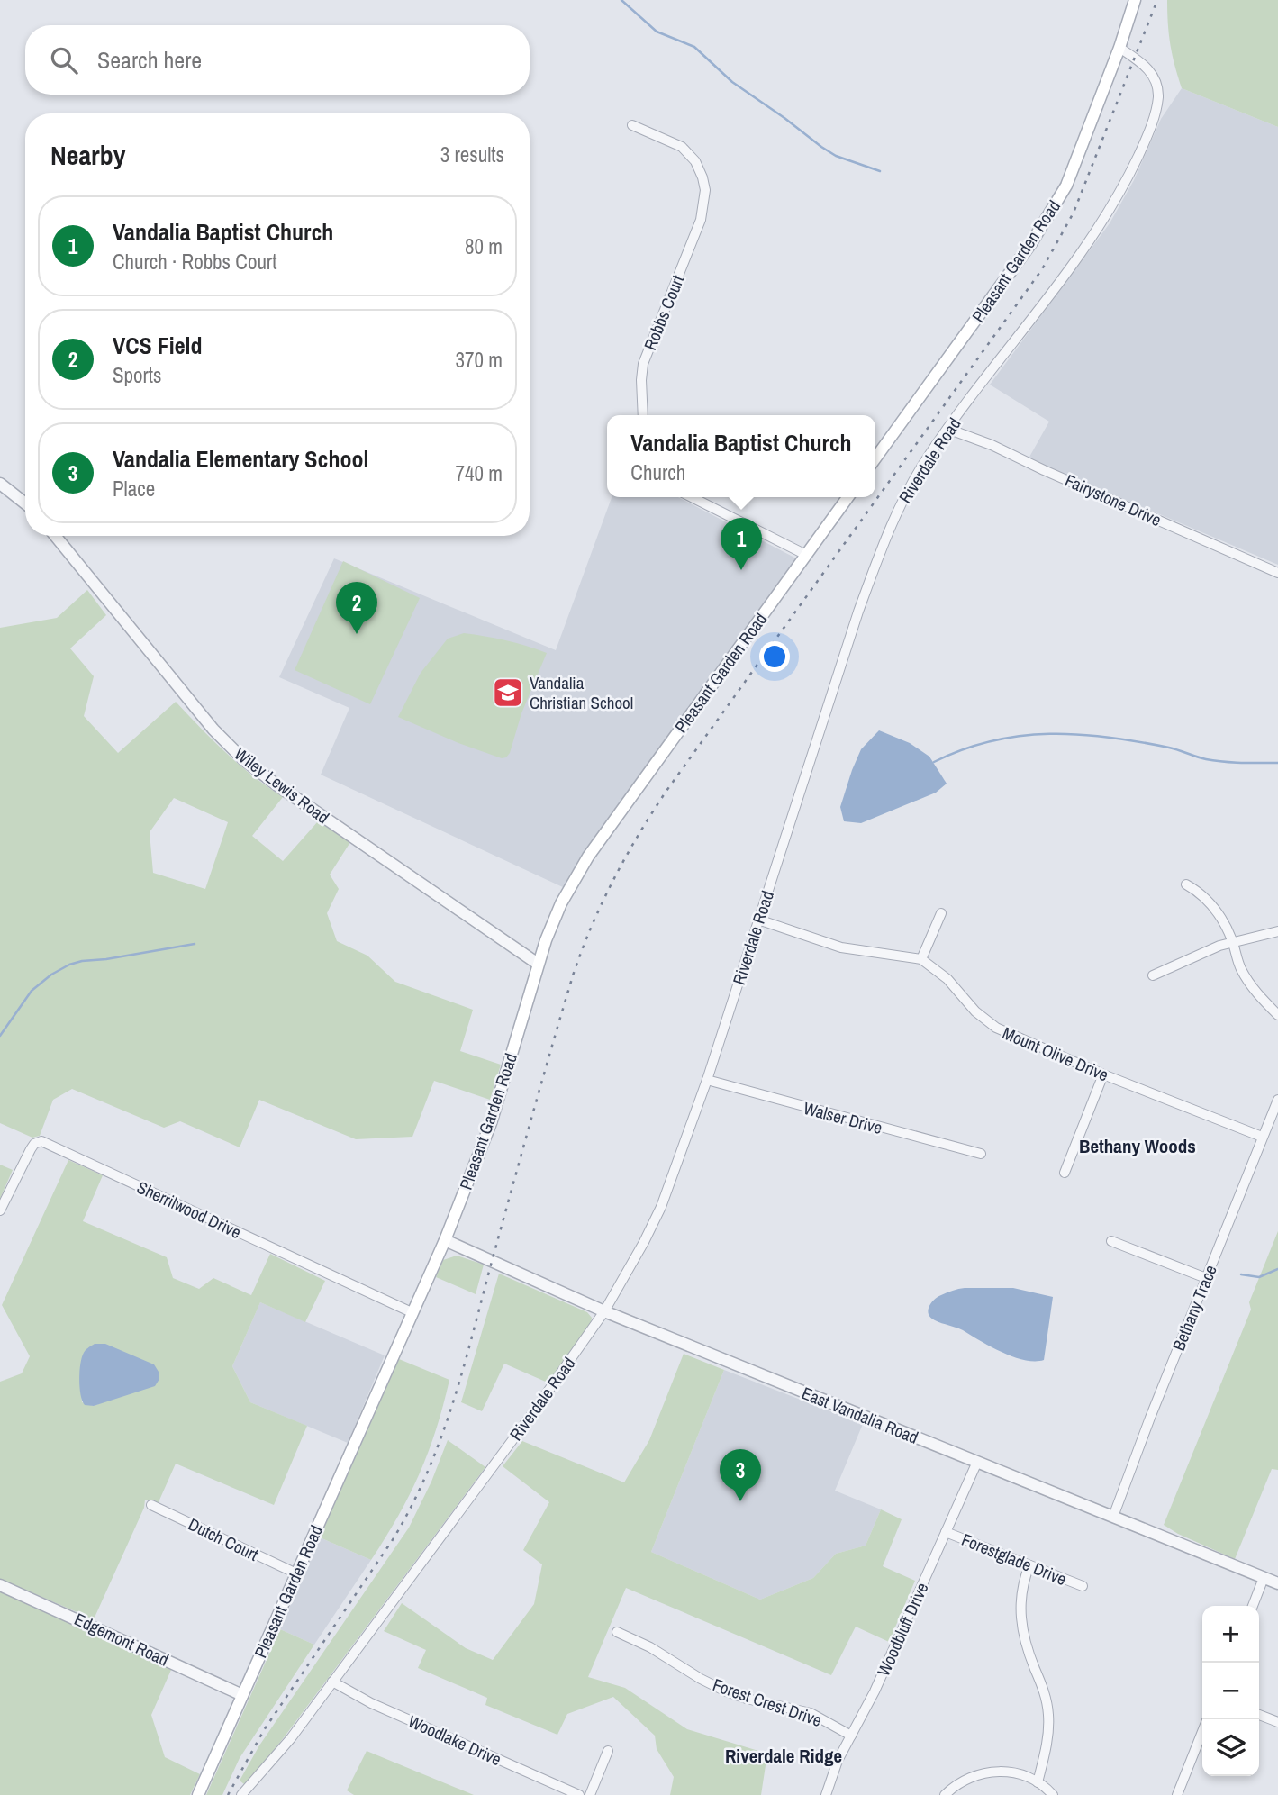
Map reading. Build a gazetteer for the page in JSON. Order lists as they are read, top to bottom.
{
  "streets": {
    "main road": ["Pleasant Garden Road"],
    "street": [
      "Robbs Court",
      "Riverdale Road",
      "Fairystone Drive",
      "Wiley Lewis Road",
      "Mount Olive Drive",
      "Walser Drive",
      "Sherrilwood Drive",
      "Bethany Trace",
      "East Vandalia Road",
      "Dutch Court",
      "Forestglade Drive",
      "Woodbluff Drive",
      "Edgemont Road",
      "Forest Crest Drive",
      "Woodlake Drive"
    ]
  },
  "crossings": [
    ["Pleasant Garden Road", "Riverdale Road"],
    ["Pleasant Garden Road", "Wiley Lewis Road"],
    ["Pleasant Garden Road", "Sherrilwood Drive"],
    ["Pleasant Garden Road", "East Vandalia Road"],
    ["Pleasant Garden Road", "Dutch Court"],
    ["Pleasant Garden Road", "Edgemont Road"],
    ["Riverdale Road", "Fairystone Drive"],
    ["Riverdale Road", "Mount Olive Drive"],
    ["Riverdale Road", "Walser Drive"],
    ["Riverdale Road", "East Vandalia Road"],
    ["Riverdale Road", "Woodlake Drive"],
    ["Mount Olive Drive", "Bethany Trace"],
    ["Bethany Trace", "East Vandalia Road"],
    ["East Vandalia Road", "Woodbluff Drive"],
    ["Forestglade Drive", "Woodbluff Drive"],
    ["Woodbluff Drive", "Forest Crest Drive"]
  ],
  "districts": ["Bethany Woods", "Riverdale Ridge"],
  "places": {
    "school or university": ["Vandalia Christian School"]
  },
  "page": {
    "search": "Search here",
    "heading": ["Nearby", "3 results"],
    "list": [
      {
        "mark": "1",
        "name": "Vandalia Baptist Church",
        "note": "Church · Robbs Court",
        "value": "80 m"
      },
      {
        "mark": "2",
        "name": "VCS Field",
        "note": "Sports",
        "value": "370 m"
      },
      {
        "mark": "3",
        "name": "Vandalia Elementary School",
        "note": "Place",
        "value": "740 m"
      }
    ],
    "popup": ["Vandalia Baptist Church", "Church"],
    "pins": ["1", "2", "3"],
    "map_buttons": ["+", "−"]
  }
}
